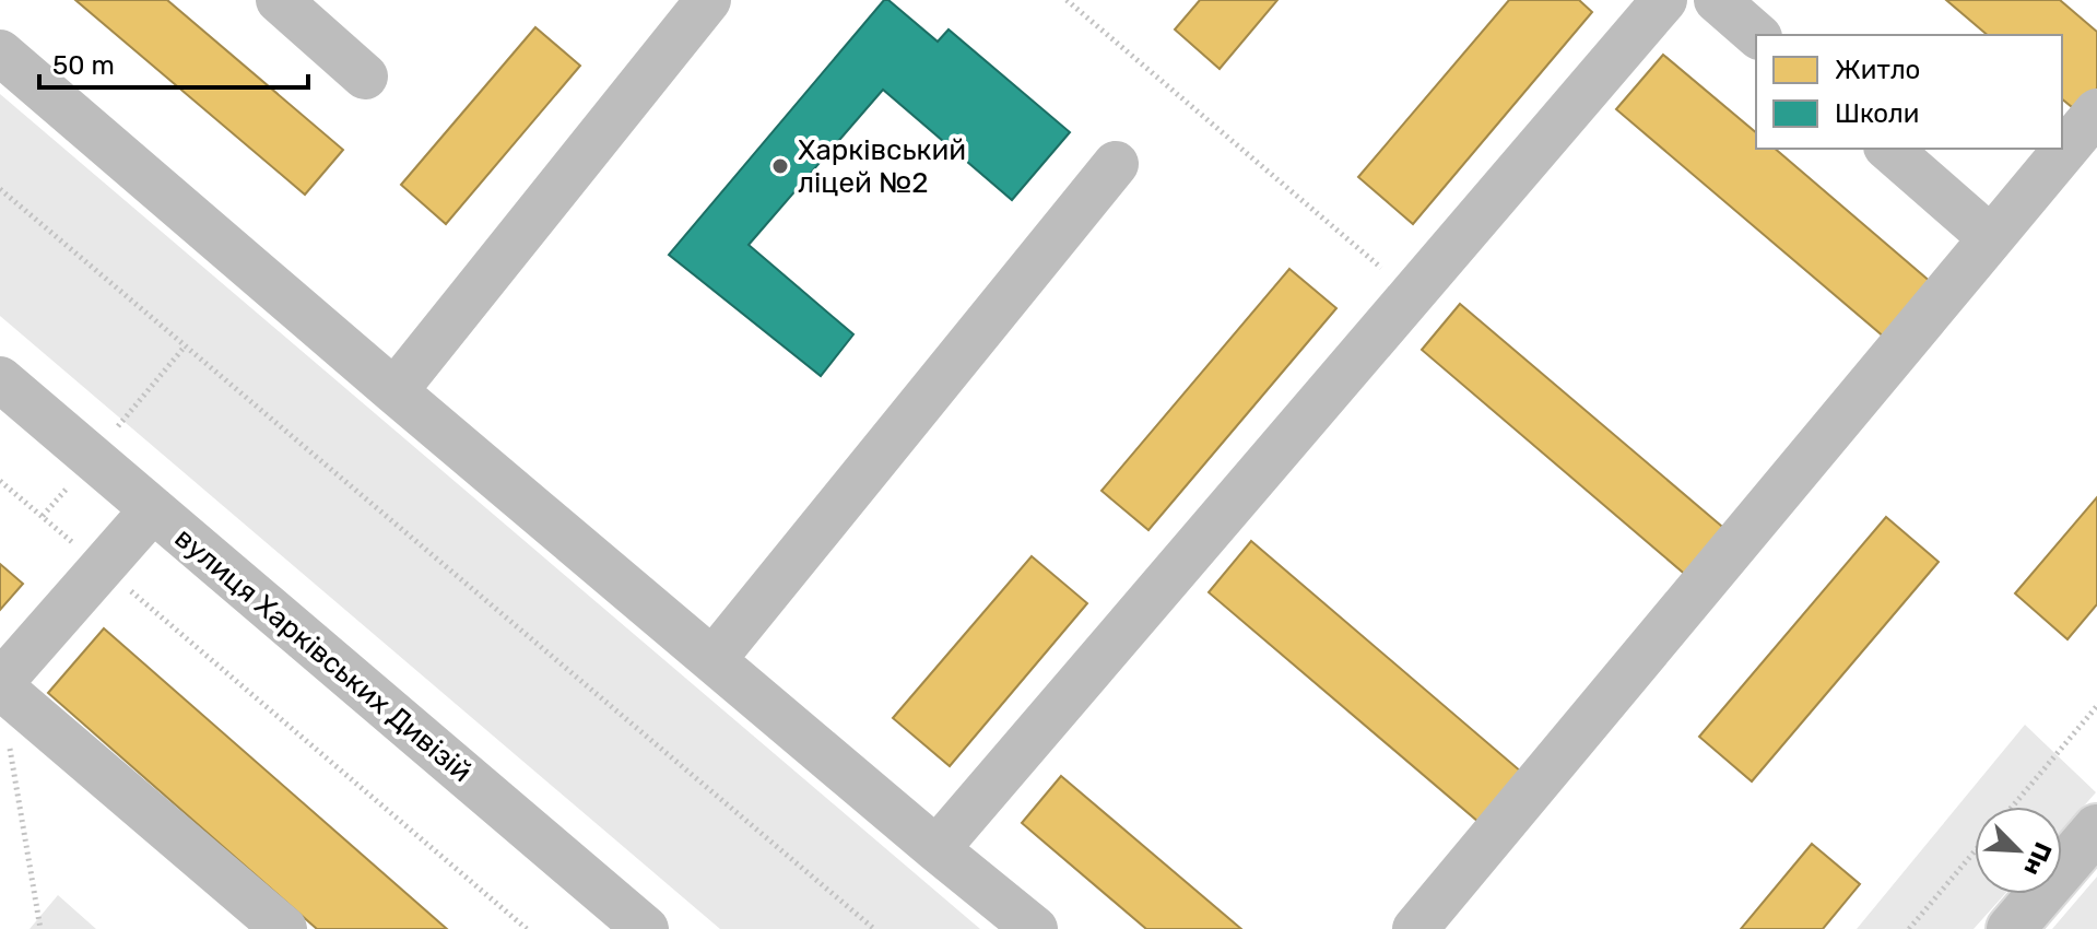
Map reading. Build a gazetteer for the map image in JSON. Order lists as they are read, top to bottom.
{
  "streets": {
    "street": ["вулиця Харківських Дивізій"]
  },
  "places": ["Харківський ліцей №2"],
  "legend": ["Житло", "Школи"],
  "scale_bar": "50 m",
  "north": "bottom right"
}
